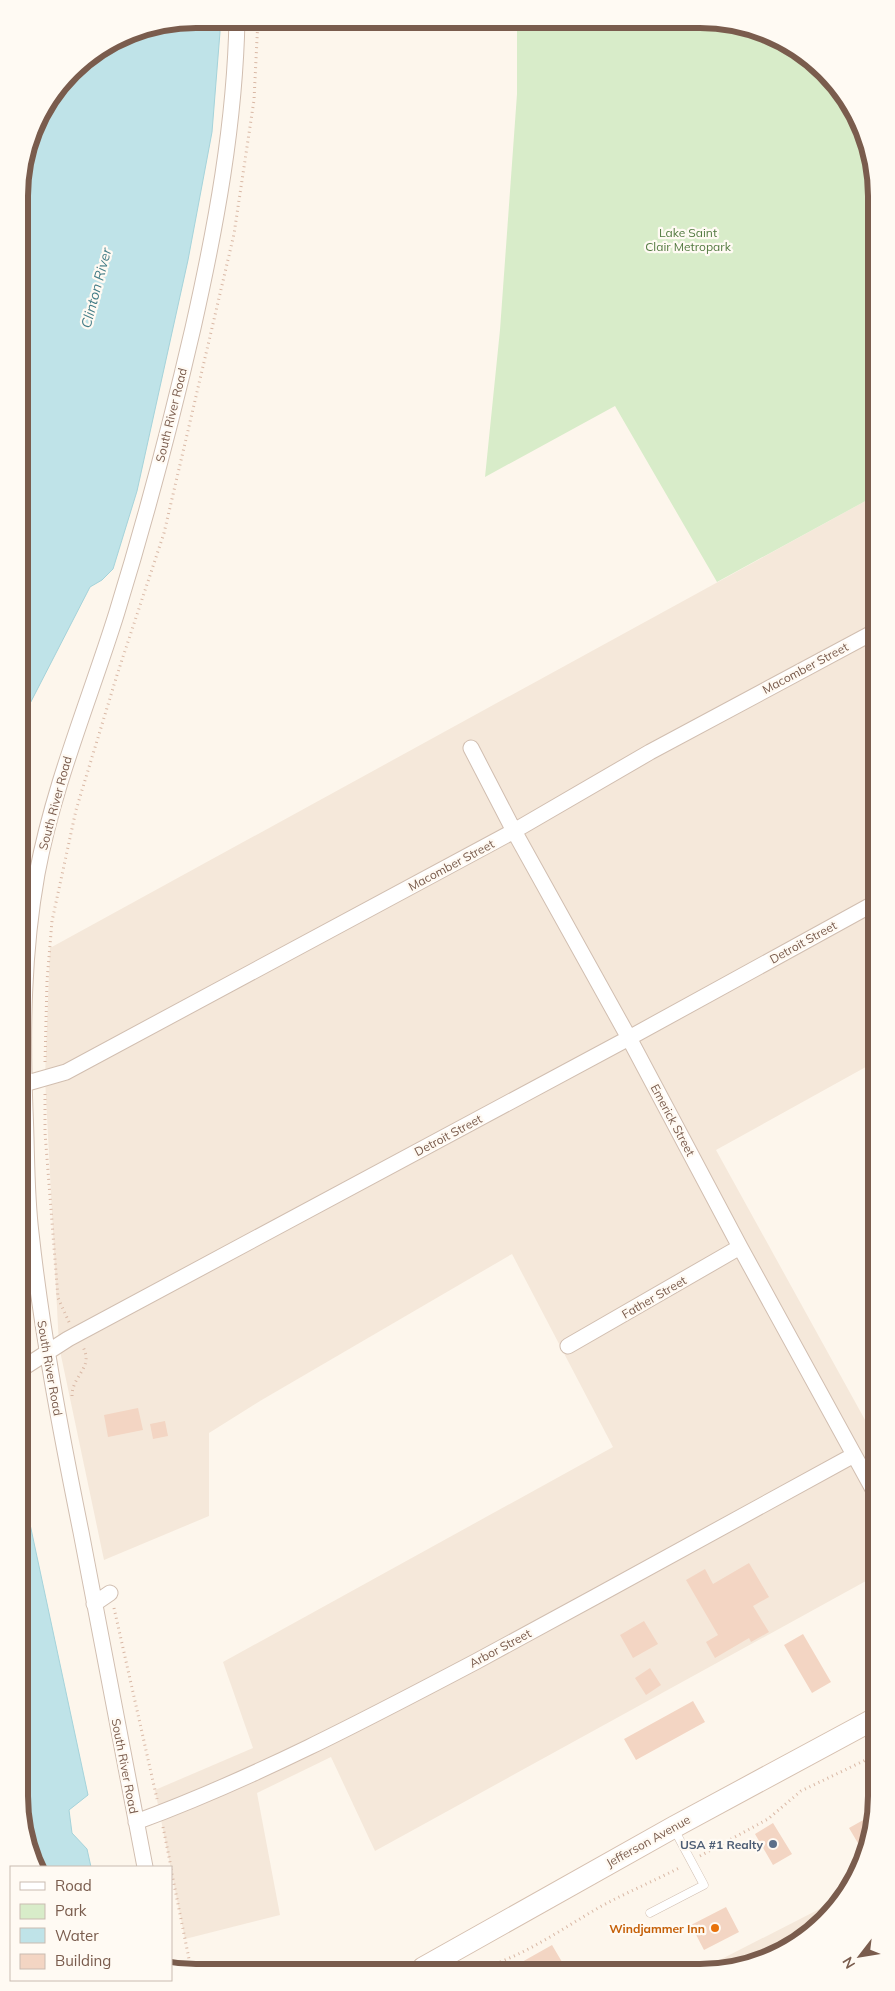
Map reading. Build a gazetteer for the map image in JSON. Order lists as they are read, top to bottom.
{
  "streets": {
    "street": [
      "South River Road",
      "Macomber Street",
      "Detroit Street",
      "Emerick Street",
      "Father Street",
      "Arbor Street",
      "Jefferson Avenue"
    ]
  },
  "crossings": [
    ["South River Road", "Detroit Street"],
    ["South River Road", "Arbor Street"],
    ["Macomber Street", "Emerick Street"],
    ["Detroit Street", "Emerick Street"],
    ["Emerick Street", "Father Street"],
    ["Emerick Street", "Arbor Street"]
  ],
  "water": ["Clinton River"],
  "parks": ["Lake Saint Clair Metropark"],
  "places": ["USA #1 Realty", "Windjammer Inn"],
  "legend": [
    "Road",
    "Park",
    "Water",
    "Building"
  ],
  "north": "bottom left"
}
